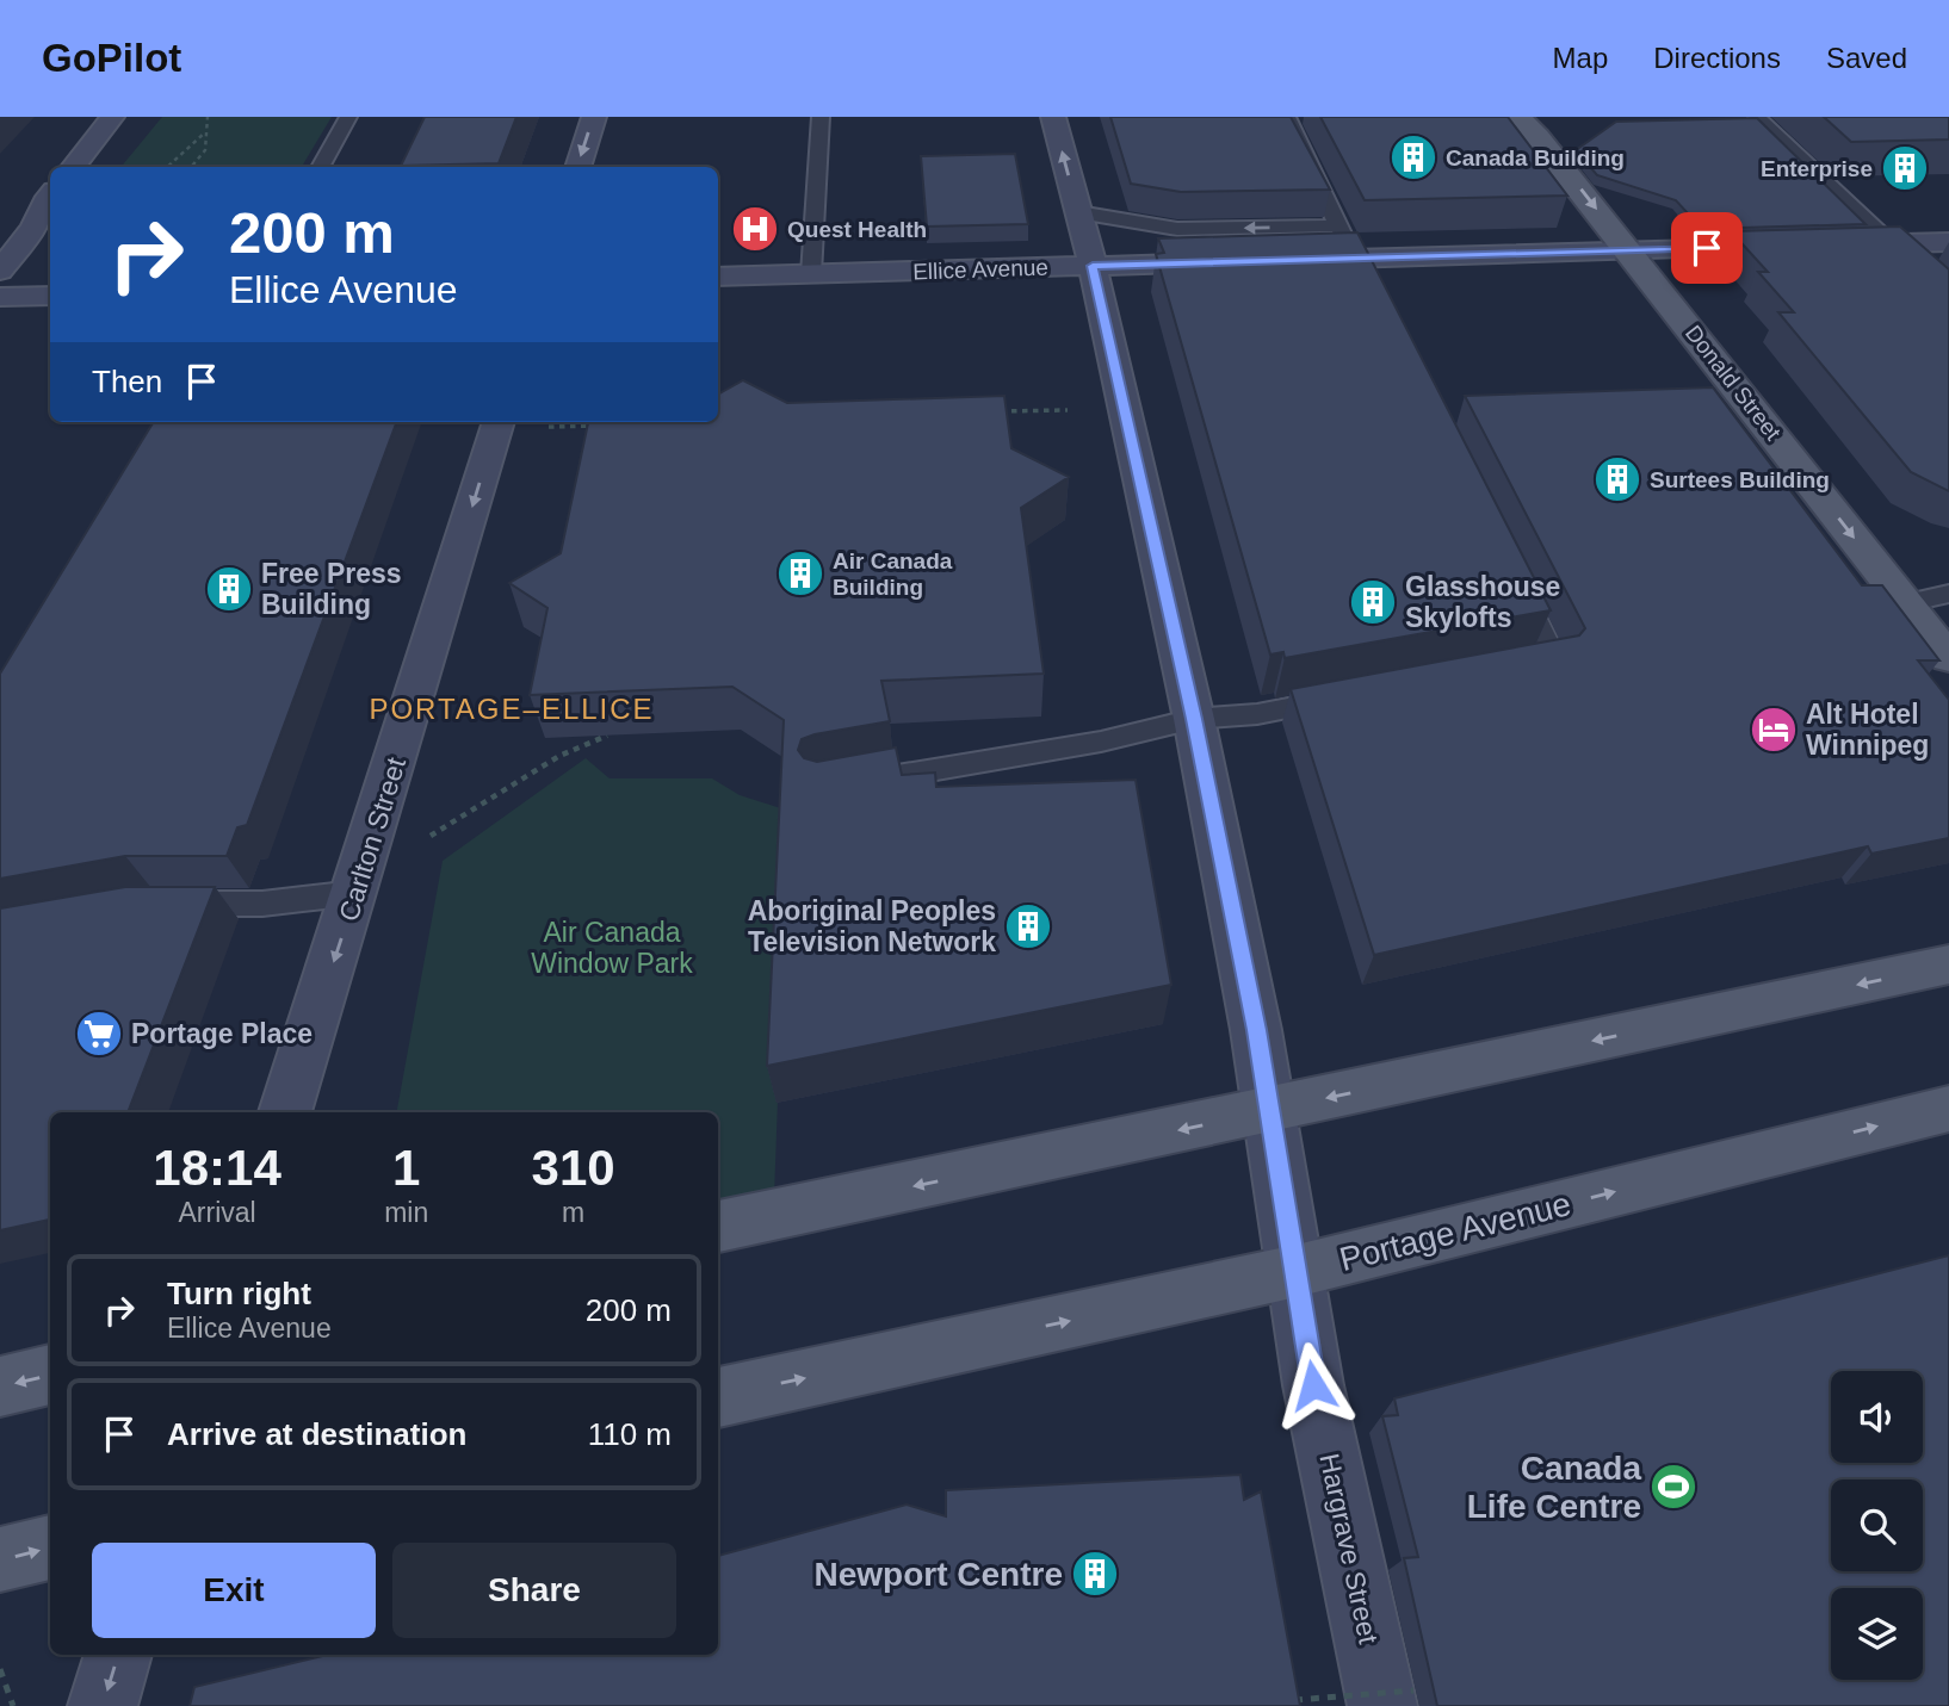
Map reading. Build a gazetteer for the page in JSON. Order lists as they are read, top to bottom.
{
  "streets": {
    "main road": ["Donald Street", "Portage Avenue"],
    "street": ["Ellice Avenue", "Carlton Street", "Hargrave Street"]
  },
  "crossings": [
    ["Ellice Avenue", "Hargrave Street"],
    ["Portage Avenue", "Hargrave Street"]
  ],
  "one_way": ["Donald Street", "Carlton Street"],
  "districts": ["PORTAGE–ELLICE"],
  "parks": ["Air Canada Window Park"],
  "places": {
    "building": [
      "Canada Building",
      "Enterprise",
      "Surtees Building",
      "Air Canada Building",
      "Free Press Building",
      "Glasshouse Skylofts",
      "Aboriginal Peoples Television Network",
      "Newport Centre"
    ],
    "hospital": ["Quest Health"],
    "hotel": ["Alt Hotel Winnipeg"],
    "supermarket": ["Portage Place"],
    "sports": ["Canada Life Centre"]
  },
  "page": {
    "header": "GoPilot",
    "nav": ["Map", "Directions", "Saved"],
    "turn": ["200 m", "Ellice Avenue"],
    "then": "Then",
    "eta": [
      "18:14",
      "Arrival",
      "1",
      "min",
      "310",
      "m"
    ],
    "list": [
      {
        "name": "Turn right",
        "note": "Ellice Avenue",
        "value": "200 m"
      },
      {
        "name": "Arrive at destination",
        "value": "110 m"
      }
    ],
    "buttons": ["Exit", "Share"]
  }
}
